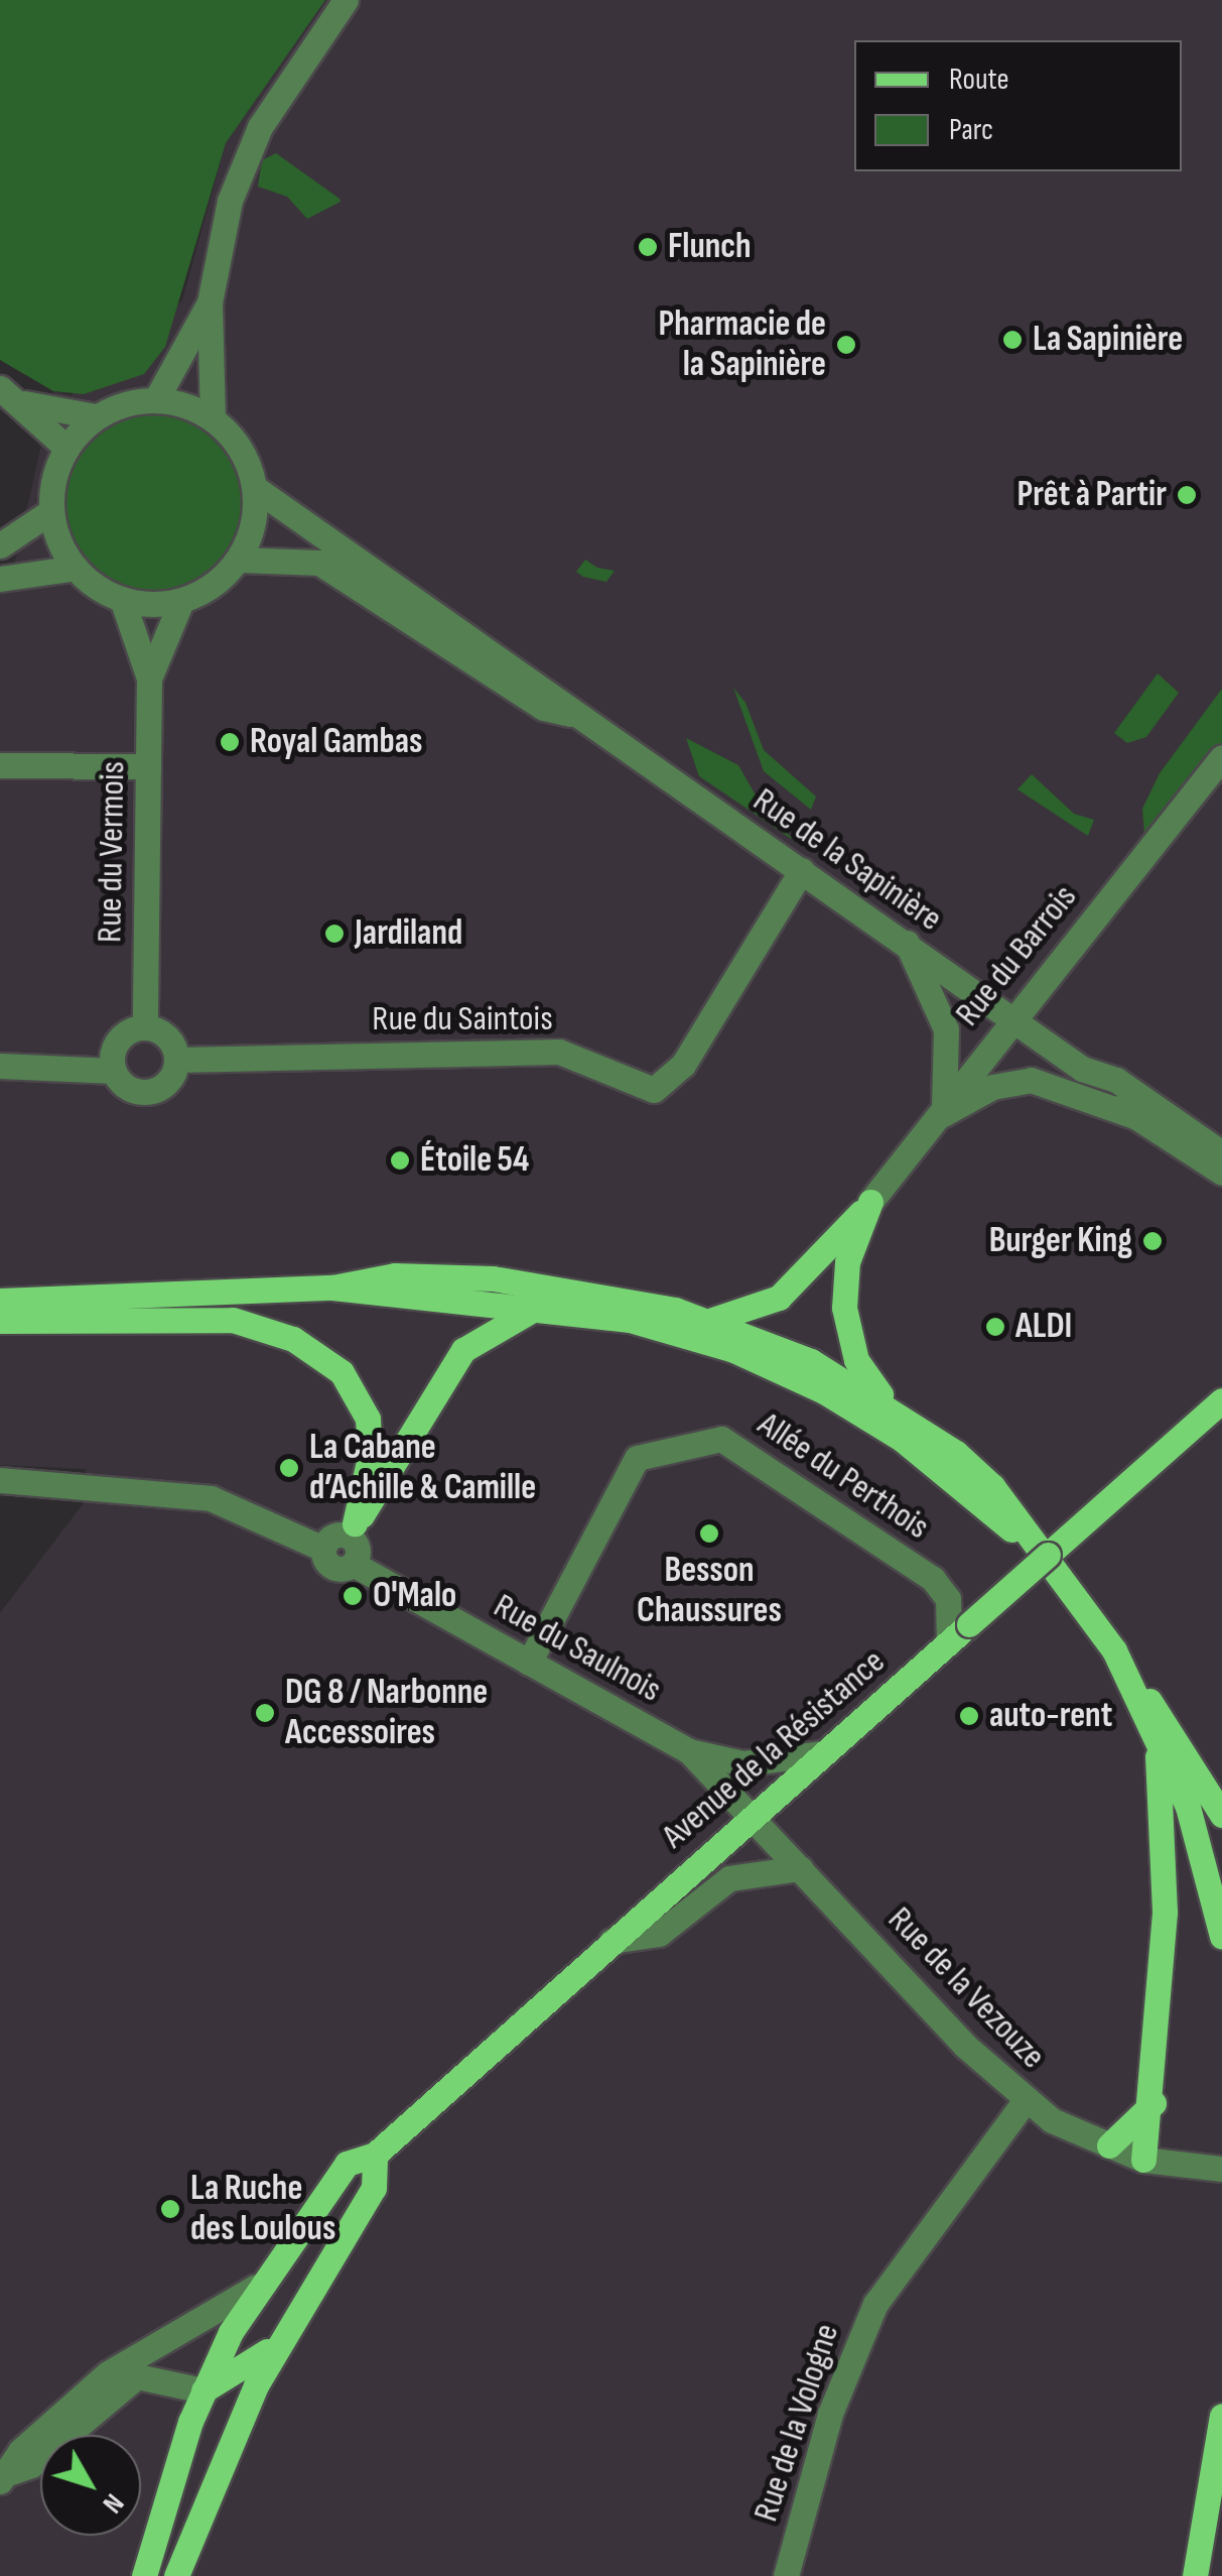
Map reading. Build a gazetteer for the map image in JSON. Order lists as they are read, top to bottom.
{
  "streets": {
    "main road": ["Avenue de la Résistance"],
    "street": [
      "Rue du Vermois",
      "Rue de la Sapinière",
      "Rue du Barrois",
      "Rue du Saintois",
      "Allée du Perthois",
      "Rue du Saulnois",
      "Rue de la Vezouze",
      "Rue de la Vologne"
    ]
  },
  "crossings": [
    ["Rue du Vermois", "Rue de la Sapinière"],
    ["Rue du Vermois", "Rue du Saintois"],
    ["Rue de la Sapinière", "Rue du Barrois"],
    ["Rue de la Sapinière", "Rue du Saintois"],
    ["Allée du Perthois", "Rue du Saulnois"],
    ["Allée du Perthois", "Avenue de la Résistance"],
    ["Rue du Saulnois", "Avenue de la Résistance"],
    ["Rue du Saulnois", "Rue de la Vezouze"],
    ["Avenue de la Résistance", "Rue de la Vezouze"],
    ["Rue de la Vezouze", "Rue de la Vologne"]
  ],
  "places": [
    "Flunch",
    "La Sapinière",
    "Pharmacie de la Sapinière",
    "Prêt à Partir",
    "Royal Gambas",
    "Jardiland",
    "Étoile 54",
    "Burger King",
    "ALDI",
    "La Cabane d’Achille & Camille",
    "Besson Chaussures",
    "O'Malo",
    "DG 8 / Narbonne Accessoires",
    "auto-rent",
    "La Ruche des Loulous"
  ],
  "legend": ["Route", "Parc"],
  "north": "bottom right"
}
